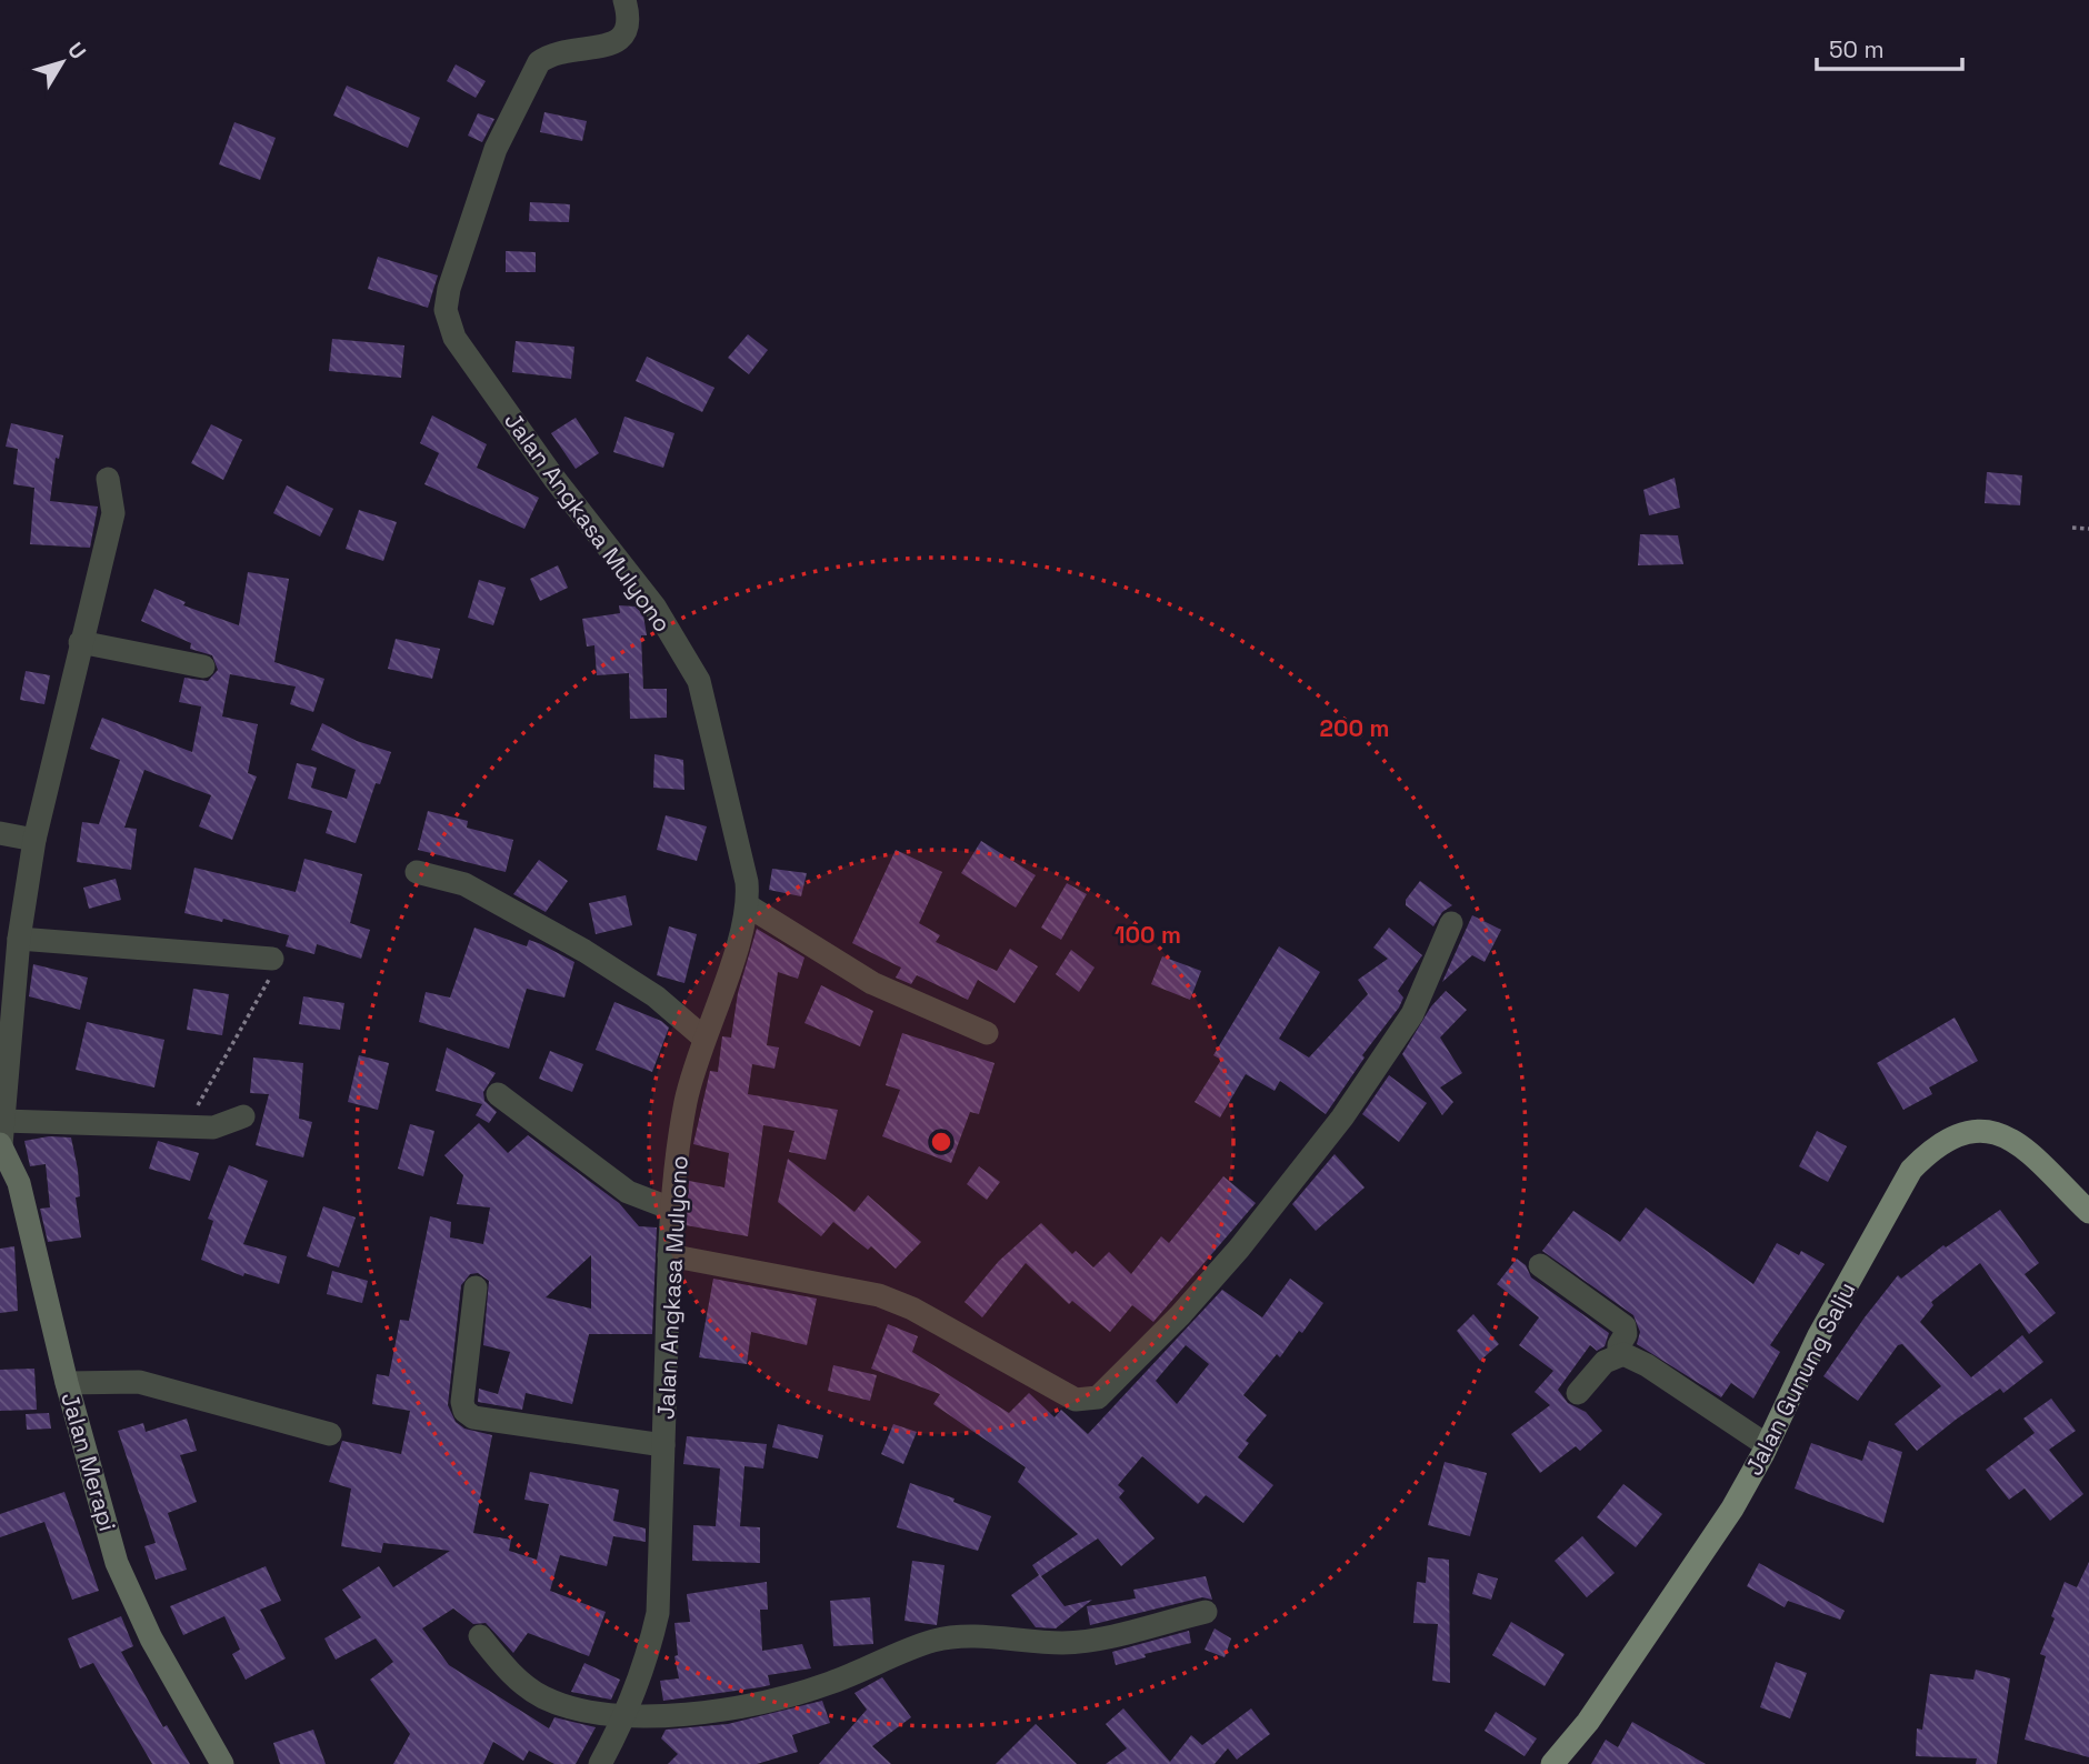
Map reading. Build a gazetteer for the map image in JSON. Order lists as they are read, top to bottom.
{
  "streets": {
    "main road": ["Jalan Gunung Salju"],
    "street": ["Jalan Angkasa Mulyono", "Jalan Merapi"]
  },
  "scale_bar": "50 m",
  "north": "top right",
  "rings": ["200 m", "100 m"]
}
